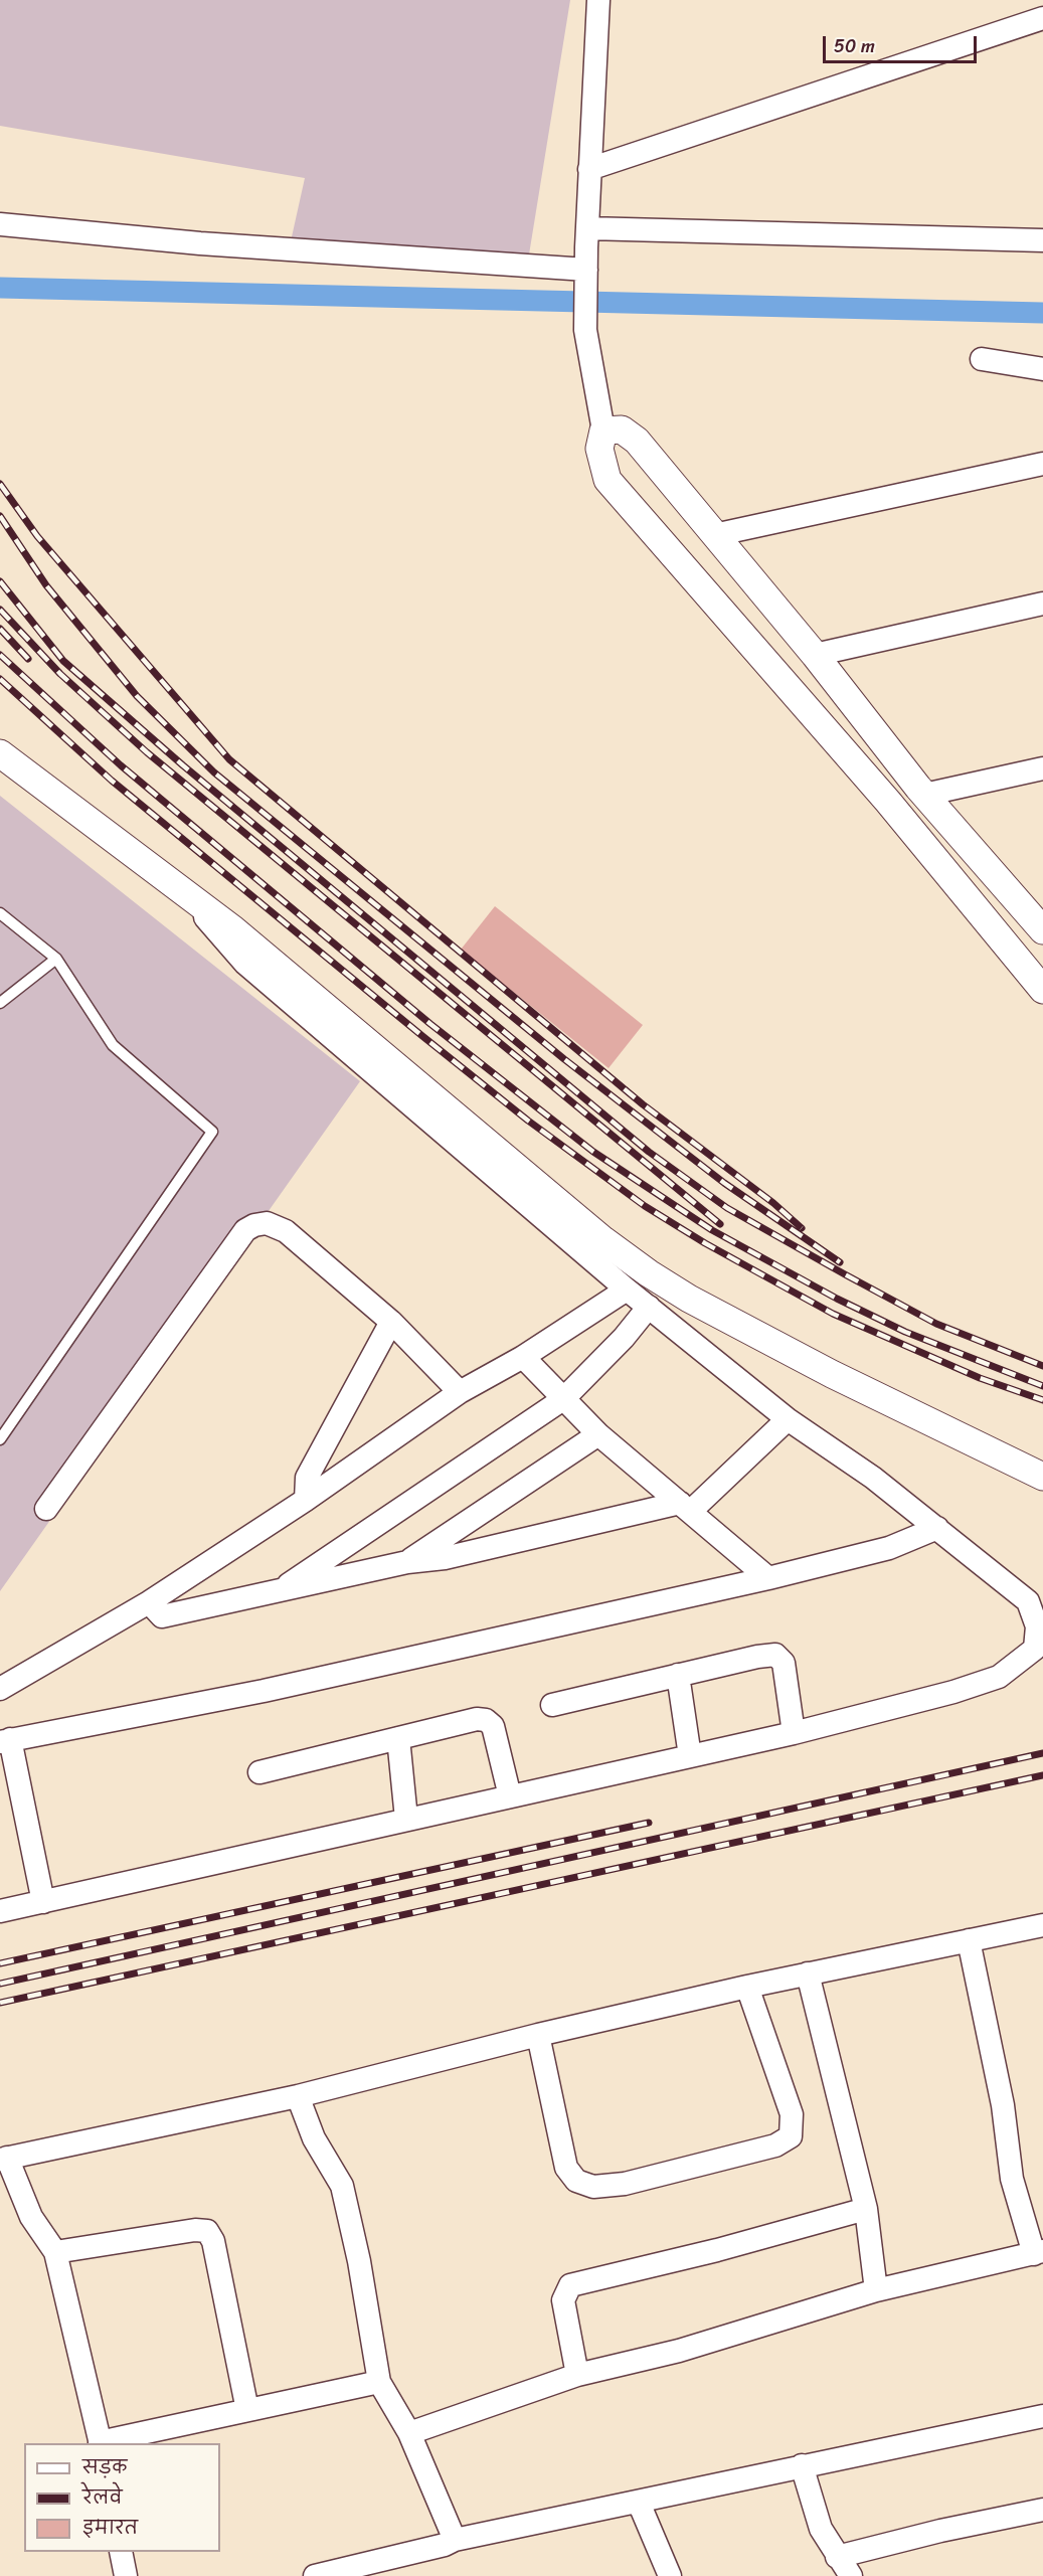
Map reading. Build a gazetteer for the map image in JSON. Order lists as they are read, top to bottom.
{
  "legend": ["सड़क", "रेलवे", "इमारत"],
  "scale_bar": "50 m"
}
